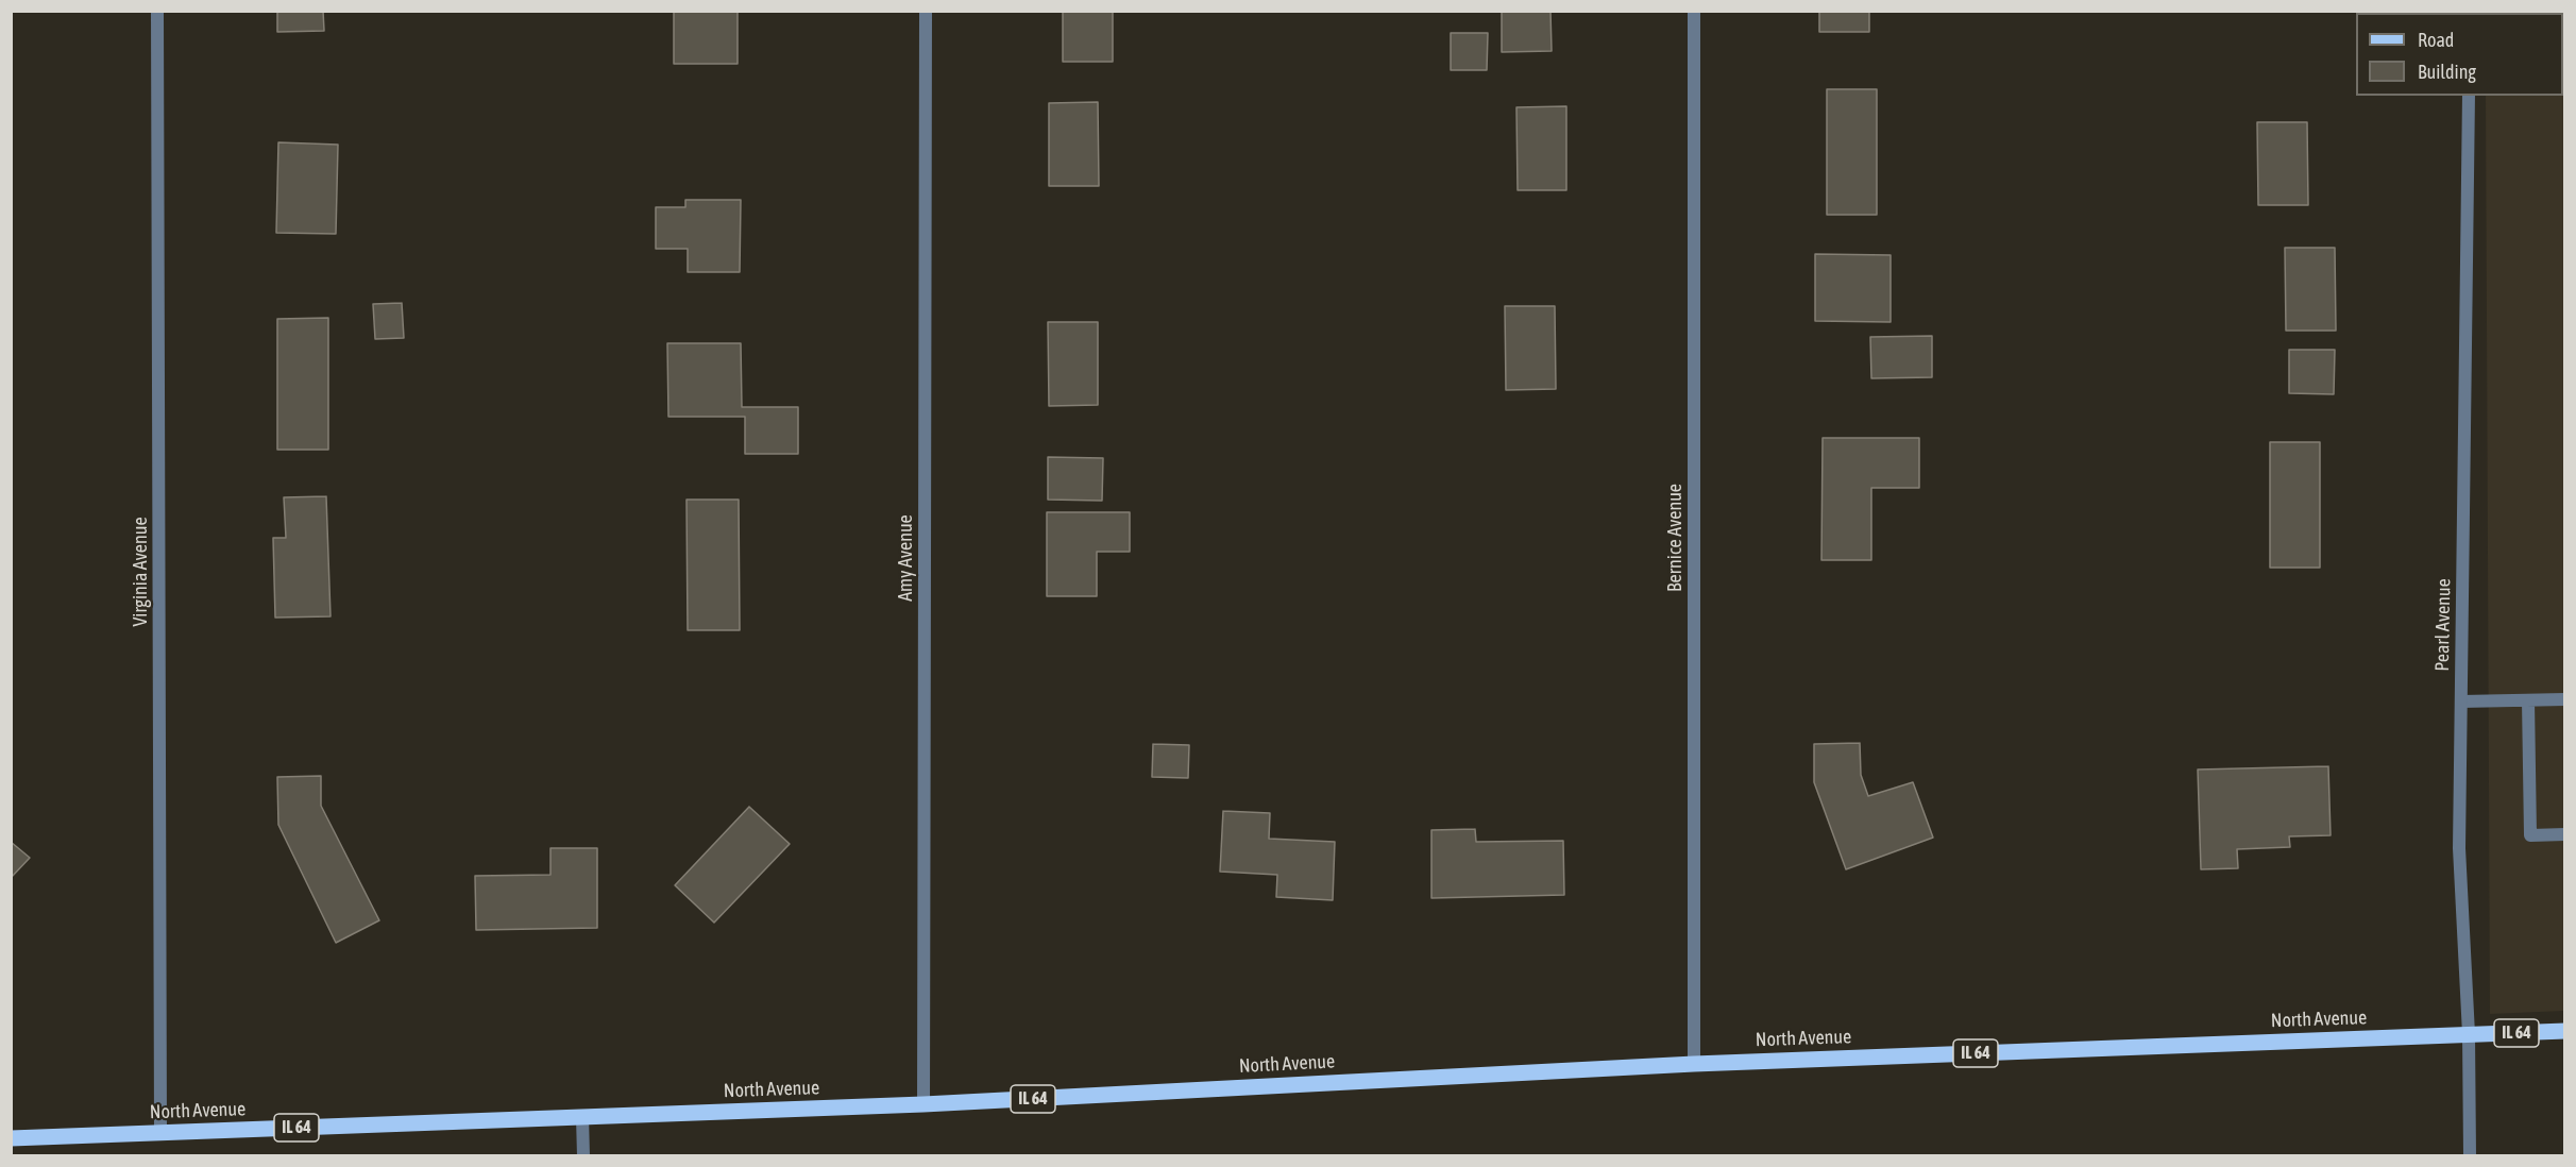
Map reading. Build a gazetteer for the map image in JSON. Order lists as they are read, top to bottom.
{
  "streets": {
    "main road": ["North Avenue", "IL 64"],
    "street": [
      "Bernice Avenue",
      "Amy Avenue",
      "Virginia Avenue",
      "Pearl Avenue"
    ]
  },
  "crossings": [
    ["Bernice Avenue", "North Avenue"],
    ["Amy Avenue", "North Avenue"],
    ["Virginia Avenue", "North Avenue"],
    ["Pearl Avenue", "North Avenue"]
  ],
  "legend": ["Road", "Building"]
}
